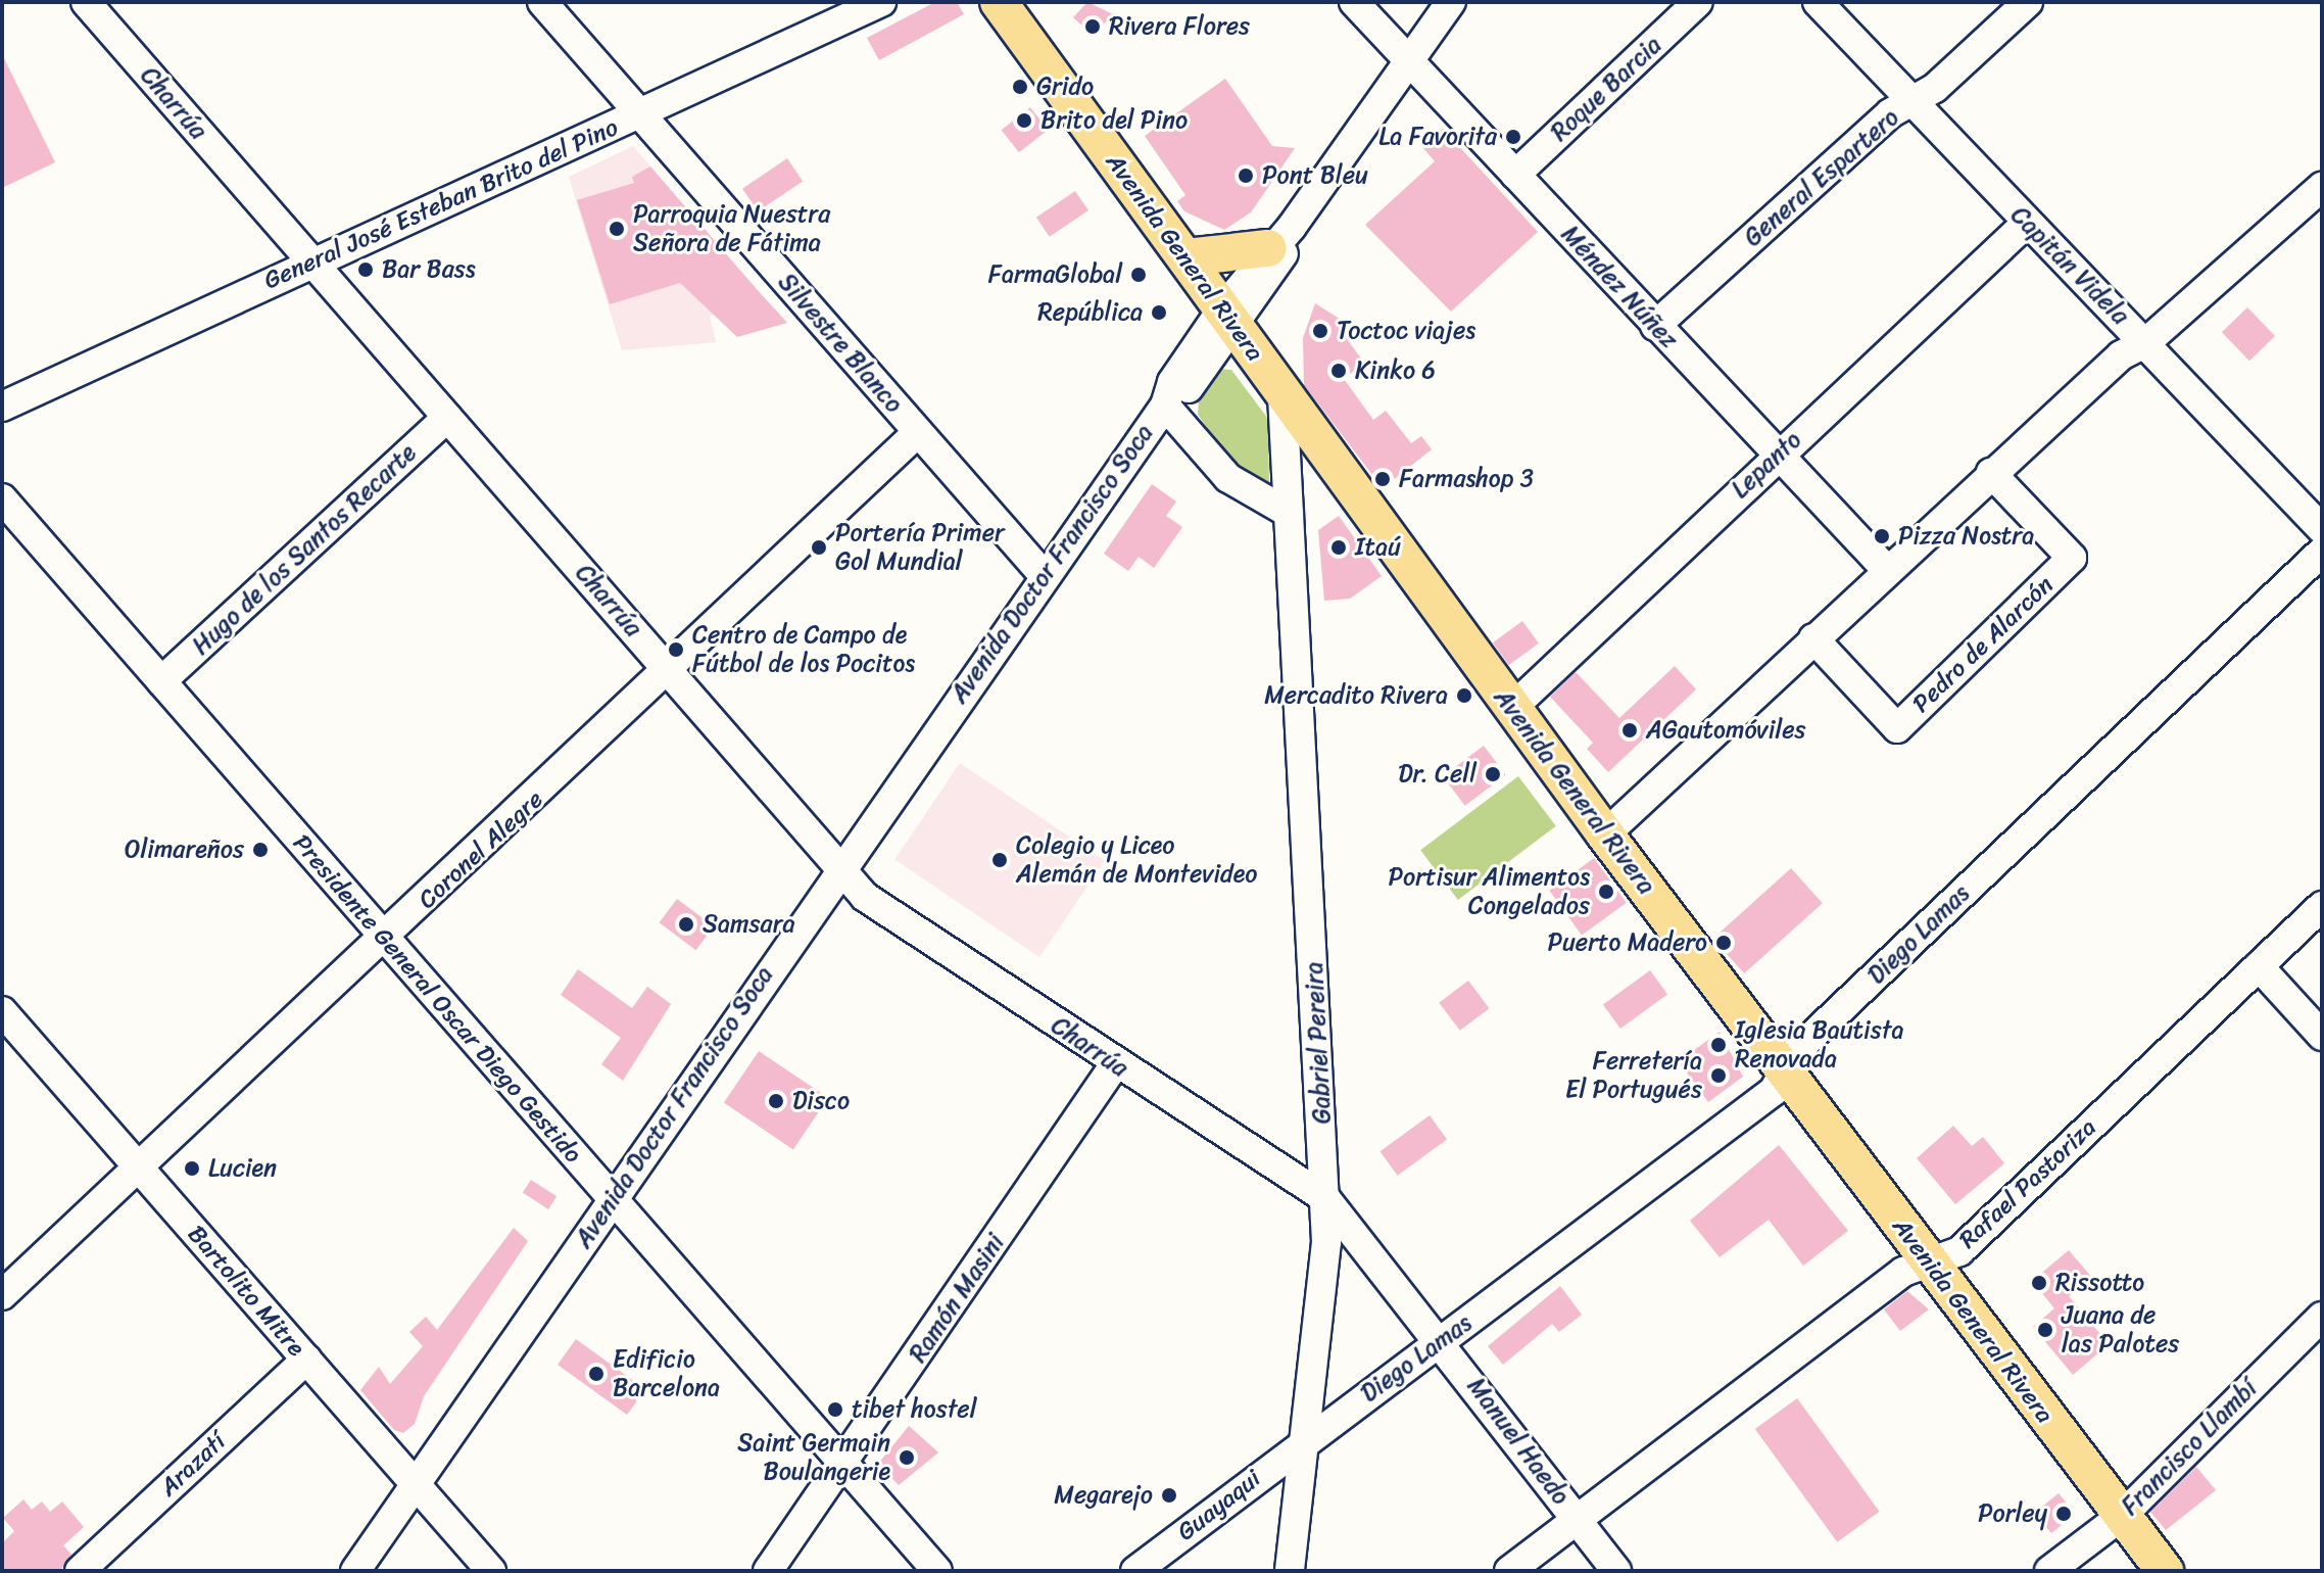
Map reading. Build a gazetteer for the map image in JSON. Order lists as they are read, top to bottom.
{
  "streets": {
    "main road": ["Avenida General Rivera"],
    "street": [
      "Roque Barcia",
      "Charrúa",
      "General Espartero",
      "General José Esteban Brito del Pino",
      "Capitán Videla",
      "Méndez Núñez",
      "Silvestre Blanco",
      "Lepanto",
      "Hugo de los Santos Recarte",
      "Avenida Doctor Francisco Soca",
      "Pedro de Alarcón",
      "Coronel Alegre",
      "Diego Lamas",
      "Presidente General Oscar Diego Gestido",
      "Gabriel Pereira",
      "Rafael Pastoriza",
      "Bartolito Mitre",
      "Ramón Masini",
      "Manuel Haedo",
      "Francisco Llambí",
      "Arazatí",
      "Guayaqui"
    ]
  },
  "crossings": [
    ["Roque Barcia", "Méndez Núñez"],
    ["Charrúa", "General José Esteban Brito del Pino"],
    ["Charrúa", "Hugo de los Santos Recarte"],
    ["Charrúa", "Avenida Doctor Francisco Soca"],
    ["Charrúa", "Coronel Alegre"],
    ["Charrúa", "Gabriel Pereira"],
    ["Charrúa", "Ramón Masini"],
    ["Charrúa", "Manuel Haedo"],
    ["General Espartero", "Capitán Videla"],
    ["General Espartero", "Méndez Núñez"],
    ["General José Esteban Brito del Pino", "Silvestre Blanco"],
    ["Avenida General Rivera", "Lepanto"],
    ["Avenida General Rivera", "Avenida Doctor Francisco Soca"],
    ["Avenida General Rivera", "Diego Lamas"],
    ["Avenida General Rivera", "Gabriel Pereira"],
    ["Avenida General Rivera", "Rafael Pastoriza"],
    ["Avenida General Rivera", "Francisco Llambí"],
    ["Capitán Videla", "Lepanto"],
    ["Méndez Núñez", "Lepanto"],
    ["Méndez Núñez", "Avenida Doctor Francisco Soca"],
    ["Silvestre Blanco", "Avenida Doctor Francisco Soca"],
    ["Silvestre Blanco", "Coronel Alegre"],
    ["Hugo de los Santos Recarte", "Presidente General Oscar Diego Gestido"],
    ["Avenida Doctor Francisco Soca", "Presidente General Oscar Diego Gestido"],
    ["Avenida Doctor Francisco Soca", "Bartolito Mitre"],
    ["Coronel Alegre", "Presidente General Oscar Diego Gestido"],
    ["Coronel Alegre", "Bartolito Mitre"],
    ["Diego Lamas", "Gabriel Pereira"],
    ["Diego Lamas", "Manuel Haedo"],
    ["Diego Lamas", "Guayaqui"],
    ["Presidente General Oscar Diego Gestido", "Ramón Masini"],
    ["Gabriel Pereira", "Manuel Haedo"],
    ["Gabriel Pereira", "Guayaqui"],
    ["Rafael Pastoriza", "Manuel Haedo"],
    ["Bartolito Mitre", "Arazatí"]
  ],
  "places": [
    "Rivera Flores",
    "Grido",
    "Brito del Pino",
    "La Favorita",
    "Pont Bleu",
    "Parroquia Nuestra Señora de Fátima",
    "Bar Bass",
    "FarmaGlobal",
    "República",
    "Toctoc viajes",
    "Kinko 6",
    "Farmashop 3",
    "Pizza Nostra",
    "Portería Primer Gol Mundial",
    "Itaú",
    "Centro de Campo de Fútbol de los Pocitos",
    "Mercadito Rivera",
    "AGautomóviles",
    "Dr. Cell",
    "Olimareños",
    "Colegio y Liceo Alemán de Montevideo",
    "Portisur Alimentos Congelados",
    "Samsara",
    "Puerto Madero",
    "Iglesia Bautista Renovada",
    "Ferretería El Portugués",
    "Disco",
    "Lucien",
    "Rissotto",
    "Juana de las Palotes",
    "Edificio Barcelona",
    "tibet hostel",
    "Saint Germain Boulangerie",
    "Megarejo",
    "Porley"
  ]
}
